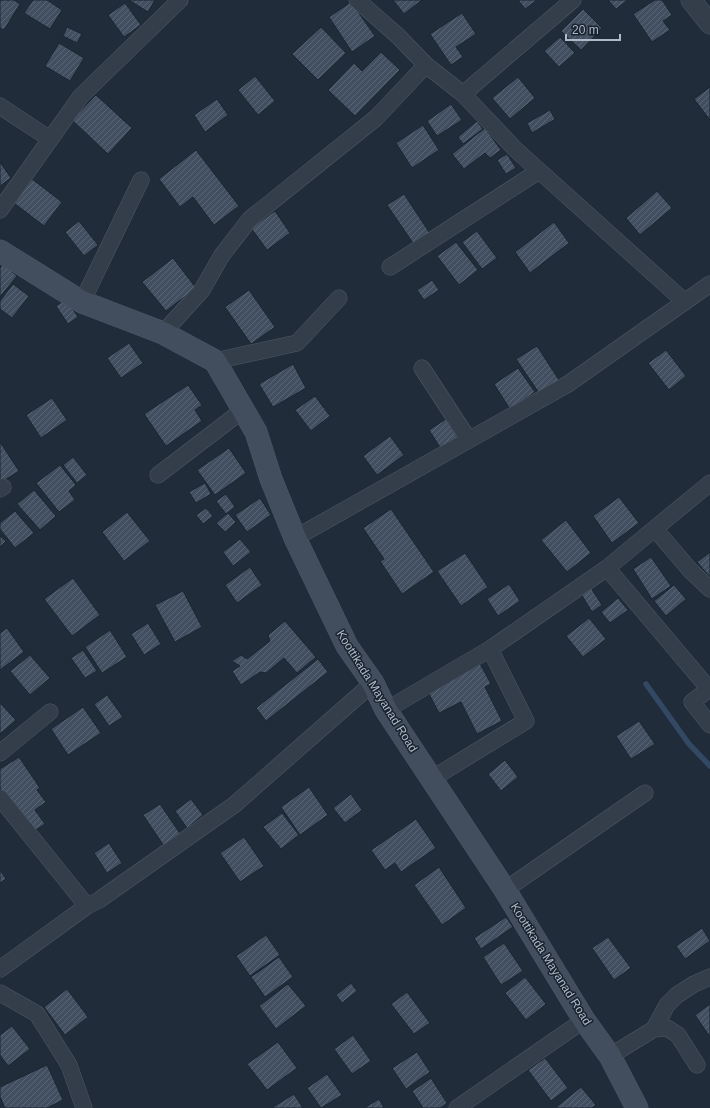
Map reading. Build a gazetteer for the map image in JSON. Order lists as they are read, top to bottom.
{
  "streets": {
    "main road": ["Koottikada Mayanad Road"]
  },
  "scale_bar": "20 m"
}
